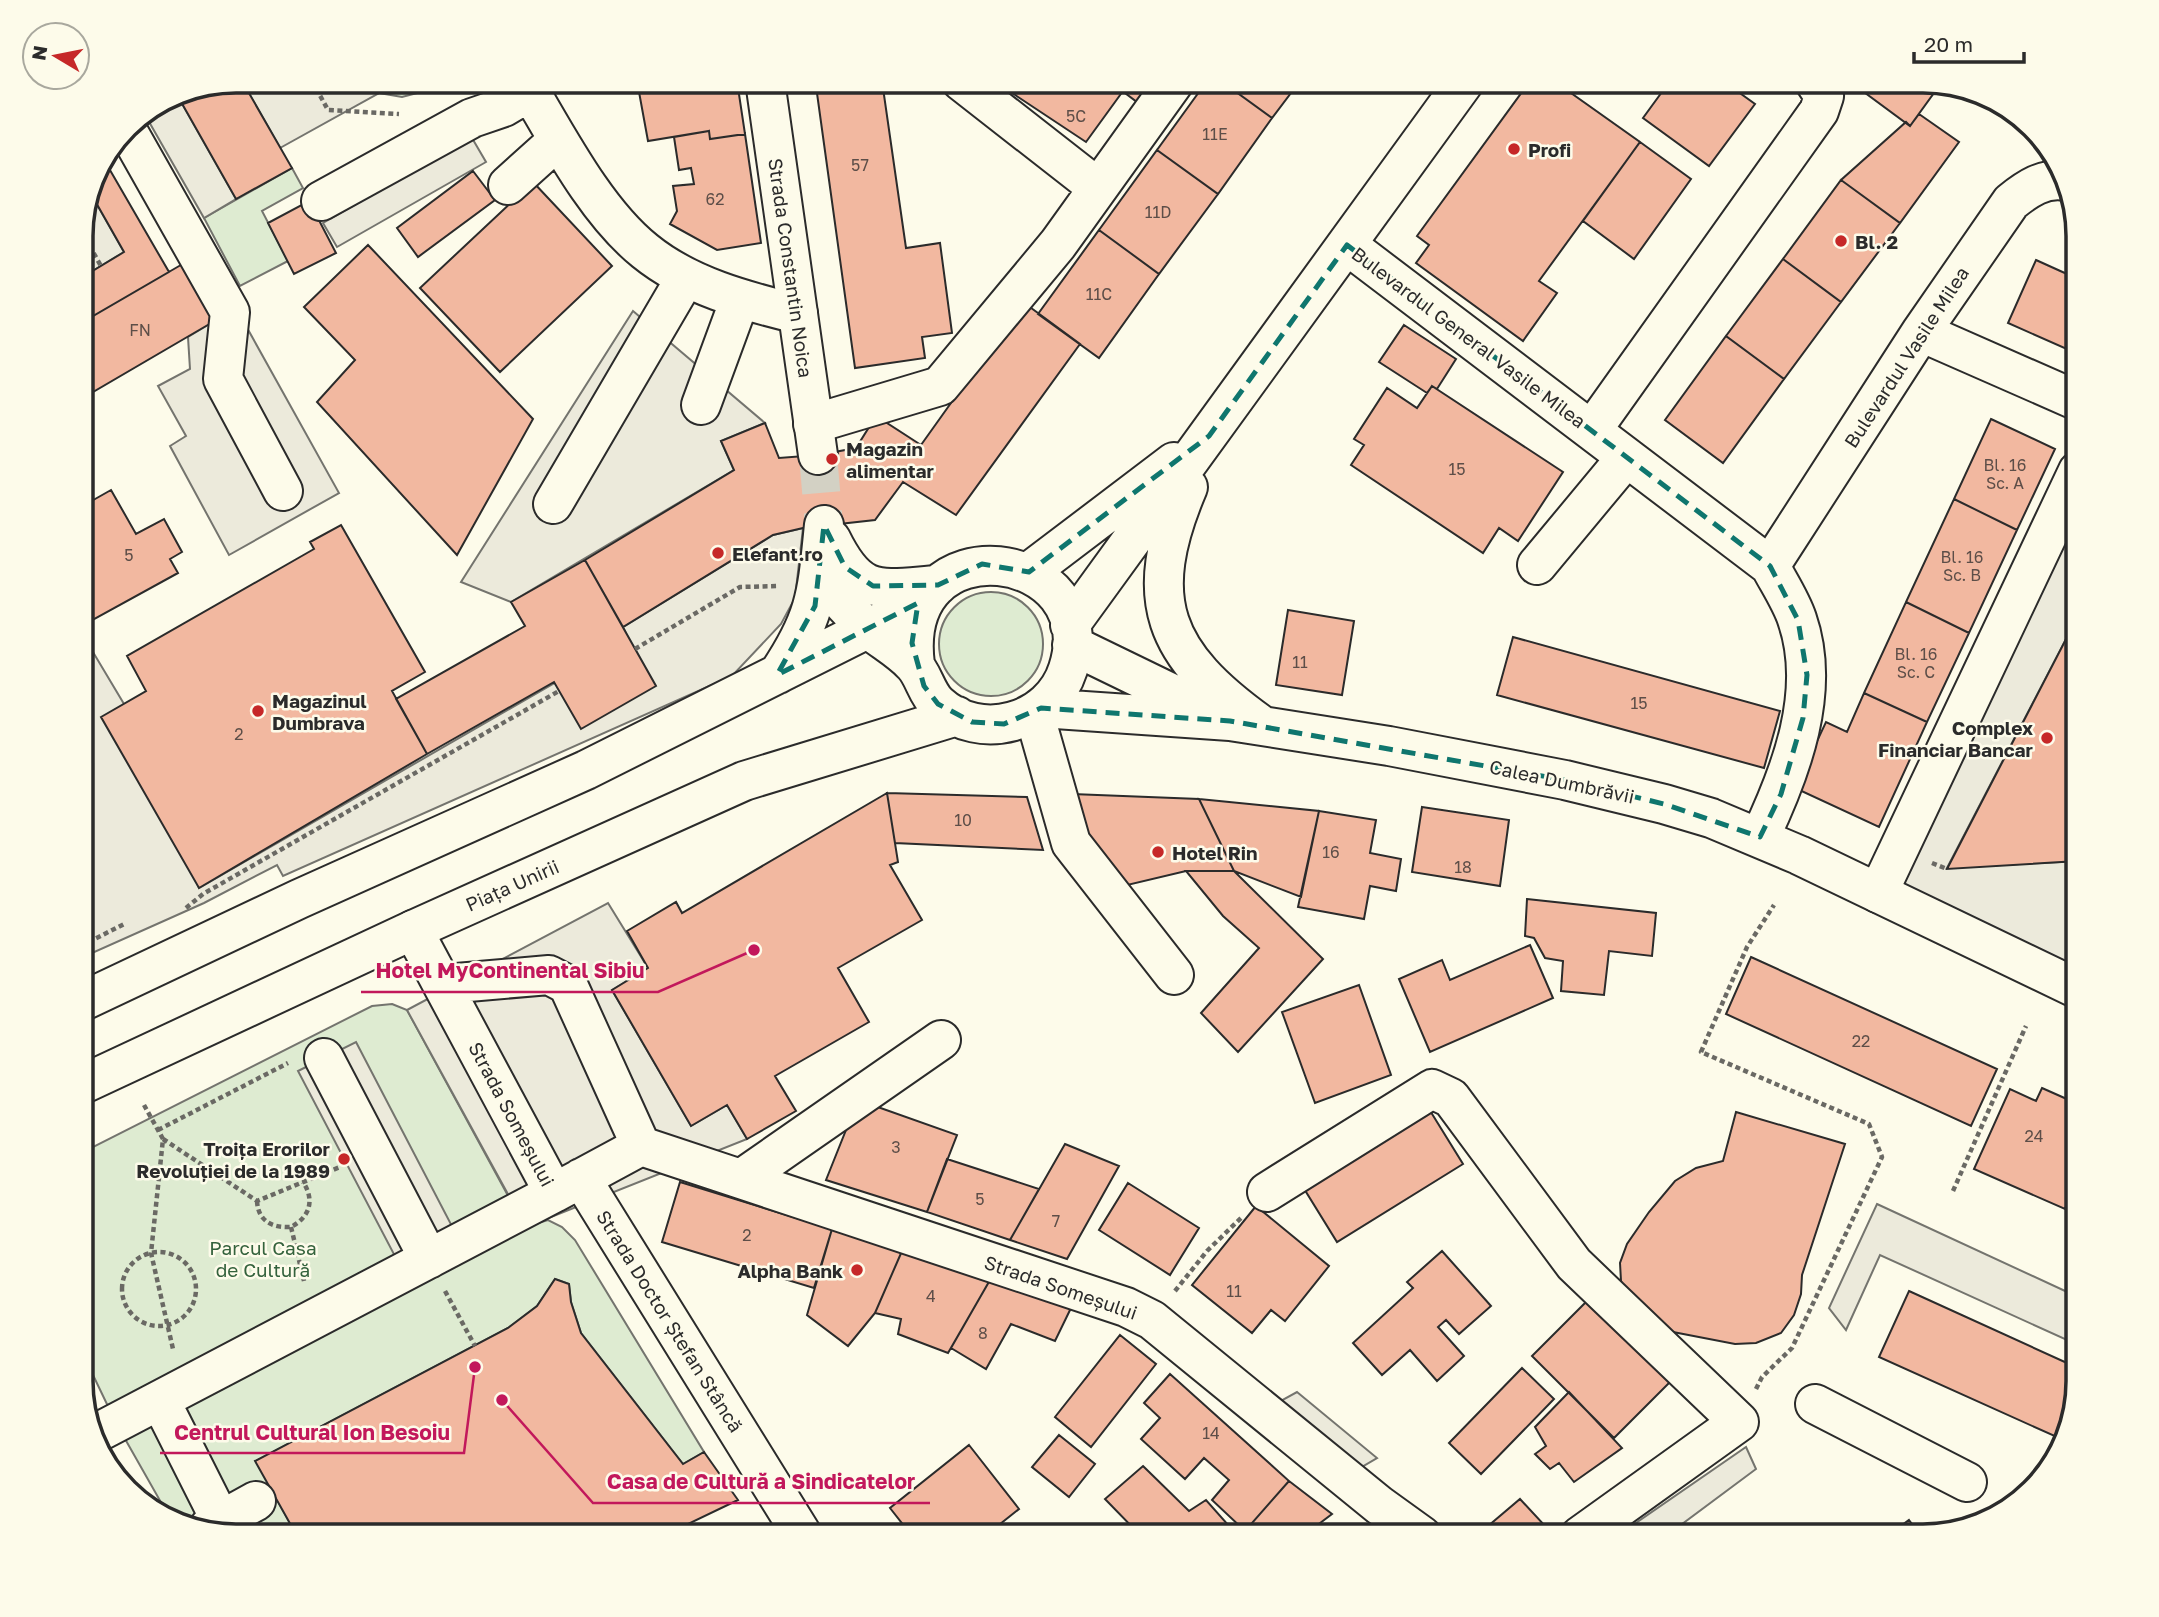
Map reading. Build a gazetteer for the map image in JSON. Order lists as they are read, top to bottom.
{
  "streets": {
    "street": [
      "Strada Constantin Noica",
      "Bulevardul General Vasile Milea",
      "Bulevardul Vasile Milea",
      "Calea Dumbrăvii",
      "Piața Unirii",
      "Strada Someșului",
      "Strada Doctor Ștefan Stâncă"
    ]
  },
  "crossings": [
    ["Bulevardul General Vasile Milea", "Bulevardul Vasile Milea"],
    ["Bulevardul General Vasile Milea", "Calea Dumbrăvii"],
    ["Bulevardul General Vasile Milea", "Piața Unirii"],
    ["Calea Dumbrăvii", "Piața Unirii"],
    ["Piața Unirii", "Strada Someșului"],
    ["Strada Someșului", "Strada Doctor Ștefan Stâncă"]
  ],
  "parks": ["Parcul Casa de Cultură"],
  "places": [
    "Profi",
    "Bl. 2",
    "Magazin alimentar",
    "Elefant.ro",
    "Magazinul Dumbrava",
    "Complex Financiar Bancar",
    "Hotel Rin",
    "Hotel MyContinental Sibiu",
    "Troița Erorilor Revoluției de la 1989",
    "Alpha Bank",
    "Centrul Cultural Ion Besoiu",
    "Casa de Cultură a Sindicatelor"
  ],
  "house_numbers": [
    "5C",
    "11E",
    "57",
    "62",
    "11D",
    "11C",
    "FN",
    "Bl. 16 Sc. A",
    "15",
    "5",
    "Bl. 16 Sc. B",
    "Bl. 16 Sc. C",
    "11",
    "15",
    "2",
    "10",
    "16",
    "18",
    "22",
    "24",
    "3",
    "5",
    "7",
    "2",
    "11",
    "4",
    "8",
    "14"
  ],
  "scale_bar": "20 m",
  "north": "left"
}
